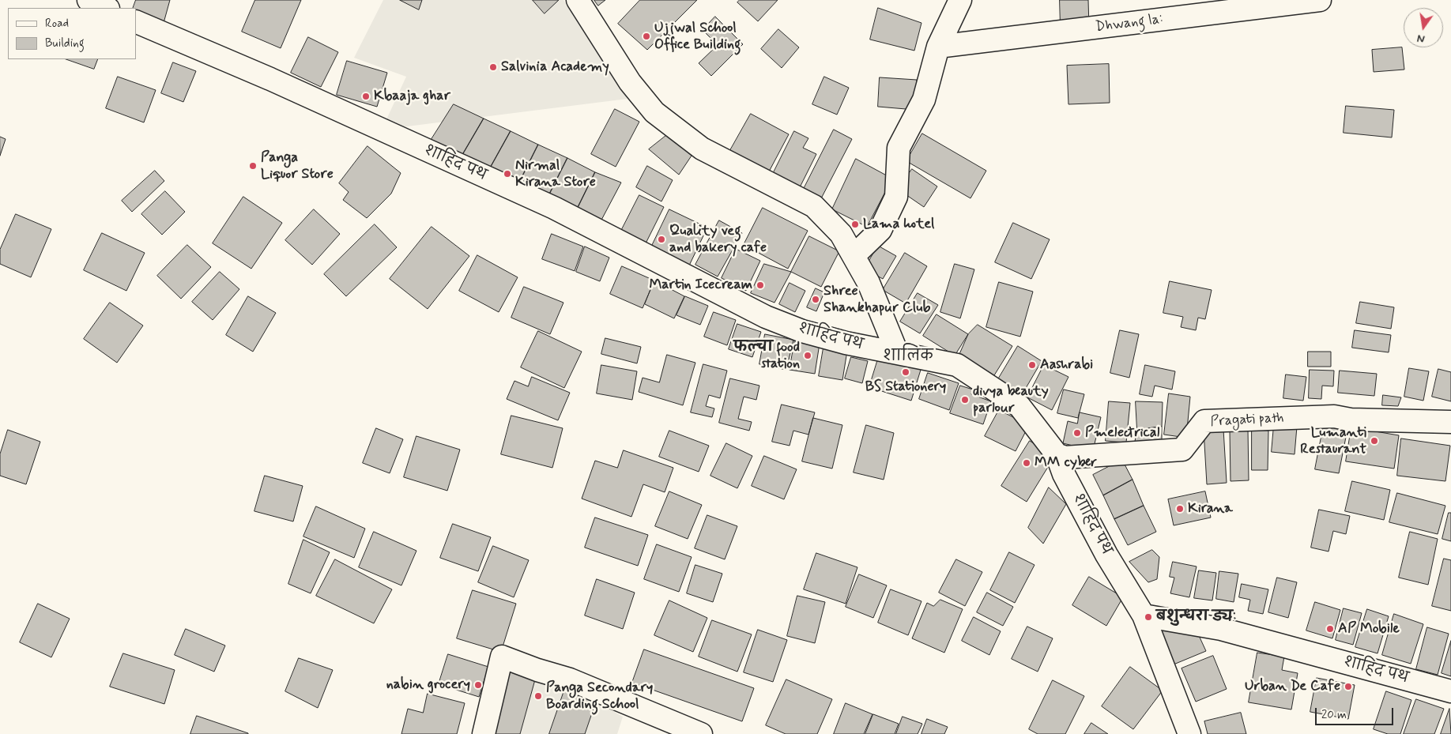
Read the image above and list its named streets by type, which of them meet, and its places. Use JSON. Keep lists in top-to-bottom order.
{
  "streets": {
    "street": ["Dhwang la:", "शाहिद पथ", "Pragati path"]
  },
  "crossings": [
    ["शाहिद पथ", "Pragati path"]
  ],
  "districts": ["शालिक"],
  "places": [
    "Ujjwal School Office Building",
    "Salvinia Academy",
    "Kbaaja ghar",
    "Panga Liquor Store",
    "Nirmal Kirana Store",
    "Lama hotel",
    "Quality veg and bakery cafe",
    "Martin Icecream",
    "Shree Shankhapur Club",
    "फल्चा food station",
    "Aashrabi",
    "BS Stationery",
    "divya beauty parlour",
    "Pmelectrical",
    "Lumanti Restaurant",
    "MM cyber",
    "Kirana",
    "बशुन्धरा ड्य:",
    "AP Mobile",
    "nabin grocery",
    "Urban De Cafe",
    "Panga Secondary Boarding School"
  ],
  "legend": ["Road", "Building"],
  "scale_bar": "20 m",
  "north": "bottom"
}
